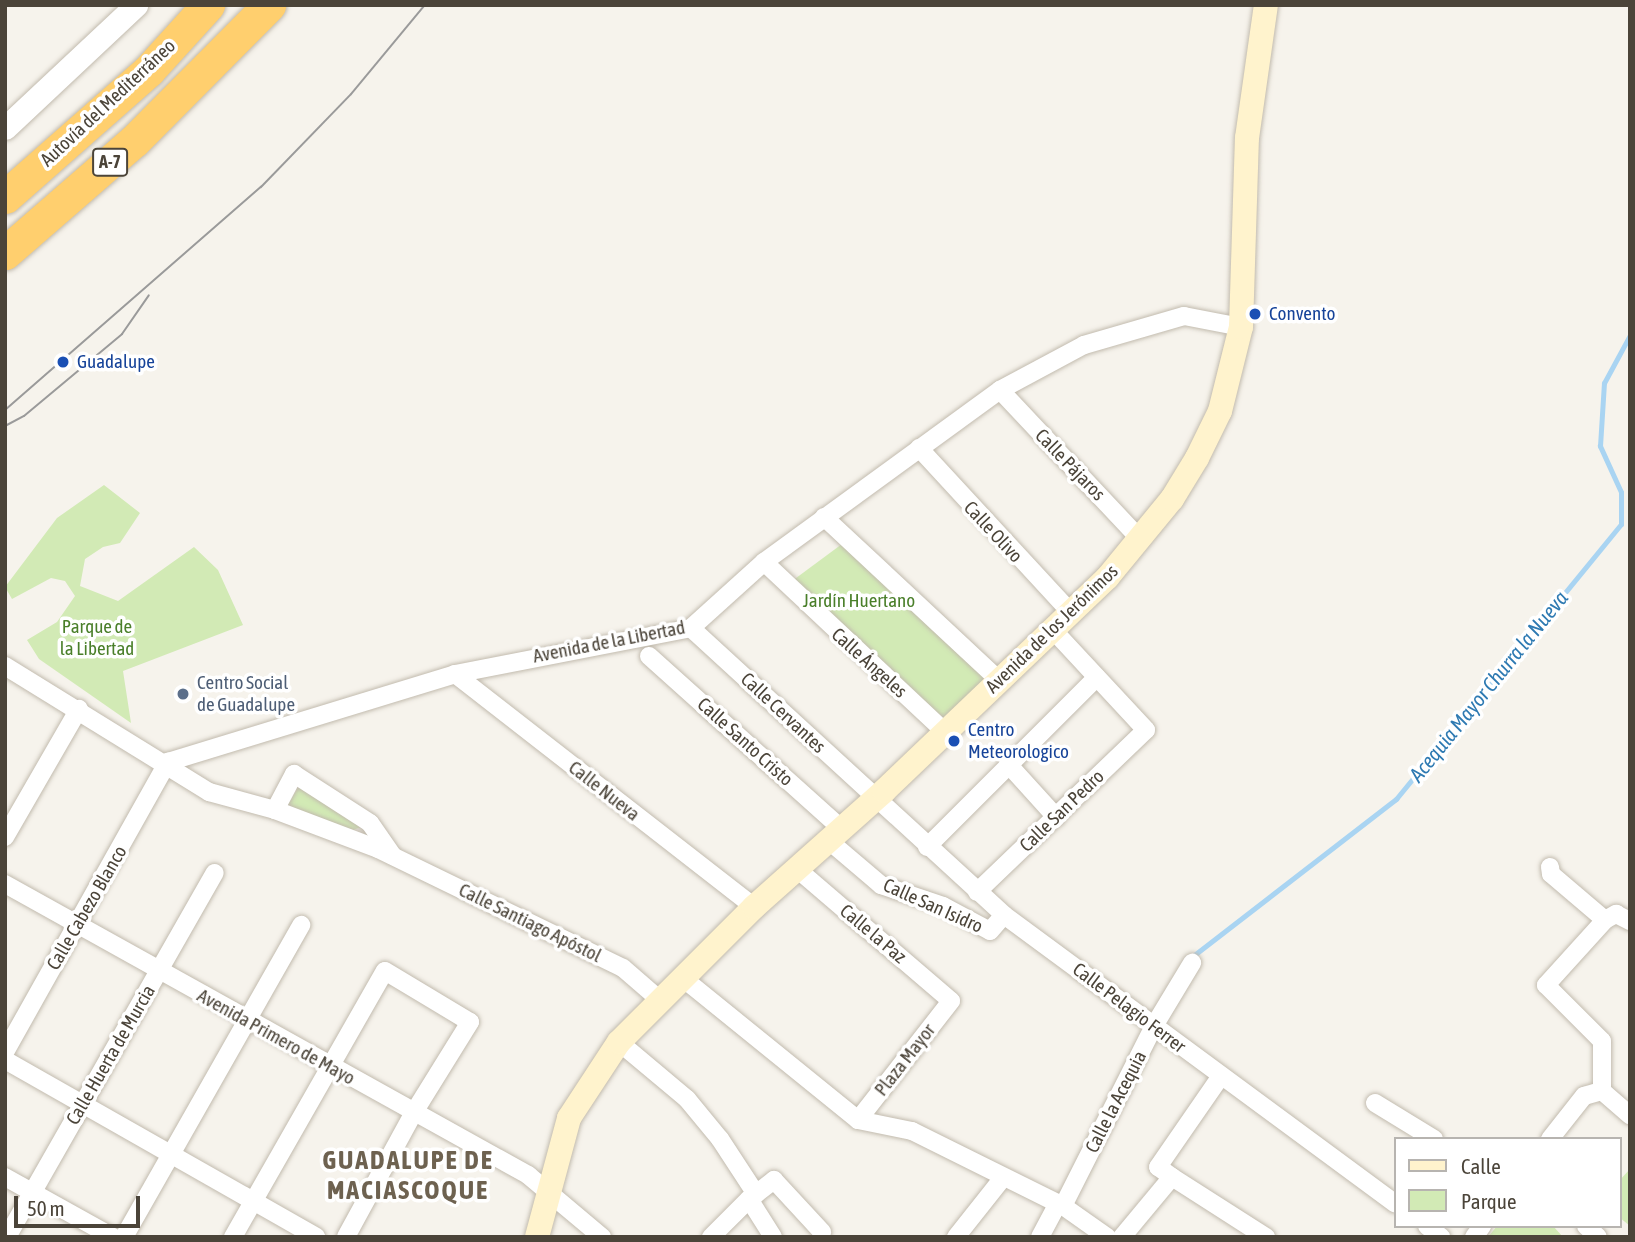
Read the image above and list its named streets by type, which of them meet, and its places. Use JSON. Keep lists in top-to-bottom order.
{
  "streets": {
    "highway": ["Autovía del Mediterráneo", "A-7"],
    "main road": ["Avenida de los Jerónimos"],
    "street": [
      "Calle Pájaros",
      "Calle Olivo",
      "Avenida de la Libertad",
      "Calle Ángeles",
      "Calle Cervantes",
      "Calle Santo Cristo",
      "Calle Nueva",
      "Calle San Pedro",
      "Calle San Isidro",
      "Calle Cabezo Blanco",
      "Calle Santiago Apóstol",
      "Calle la Paz",
      "Calle Pelagio Ferrer",
      "Avenida Primero de Mayo",
      "Calle Huerta de Murcia",
      "Plaza Mayor",
      "Calle la Acequia"
    ]
  },
  "crossings": [
    ["Calle Pájaros", "Avenida de los Jerónimos"],
    ["Calle Pájaros", "Avenida de la Libertad"],
    ["Calle Olivo", "Avenida de los Jerónimos"],
    ["Calle Olivo", "Avenida de la Libertad"],
    ["Calle Olivo", "Calle San Pedro"],
    ["Avenida de los Jerónimos", "Avenida de la Libertad"],
    ["Avenida de los Jerónimos", "Calle Ángeles"],
    ["Avenida de los Jerónimos", "Calle Cervantes"],
    ["Avenida de los Jerónimos", "Calle Santo Cristo"],
    ["Avenida de los Jerónimos", "Calle Nueva"],
    ["Avenida de los Jerónimos", "Calle San Isidro"],
    ["Avenida de los Jerónimos", "Calle Santiago Apóstol"],
    ["Avenida de los Jerónimos", "Calle la Paz"],
    ["Avenida de los Jerónimos", "Calle Pelagio Ferrer"],
    ["Avenida de los Jerónimos", "Avenida Primero de Mayo"],
    ["Avenida de la Libertad", "Calle Ángeles"],
    ["Avenida de la Libertad", "Calle Cervantes"],
    ["Avenida de la Libertad", "Calle Nueva"],
    ["Avenida de la Libertad", "Calle Cabezo Blanco"],
    ["Avenida de la Libertad", "Calle Santiago Apóstol"],
    ["Calle Cervantes", "Calle Pelagio Ferrer"],
    ["Calle Santo Cristo", "Calle San Isidro"],
    ["Calle San Pedro", "Calle Pelagio Ferrer"],
    ["Calle San Isidro", "Calle Pelagio Ferrer"],
    ["Calle Cabezo Blanco", "Calle Santiago Apóstol"],
    ["Calle Cabezo Blanco", "Avenida Primero de Mayo"],
    ["Calle la Paz", "Plaza Mayor"],
    ["Calle Pelagio Ferrer", "Calle la Acequia"],
    ["Avenida Primero de Mayo", "Calle Huerta de Murcia"]
  ],
  "districts": ["GUADALUPE DE MACIASCOQUE"],
  "water": ["Acequia Mayor Churra la Nueva"],
  "parks": ["Jardín Huertano", "Parque de la Libertad"],
  "places": [
    "Convento",
    "Guadalupe",
    "Centro Social de Guadalupe",
    "Centro Meteorologico"
  ],
  "legend": ["Calle", "Parque"],
  "scale_bar": "50 m"
}
